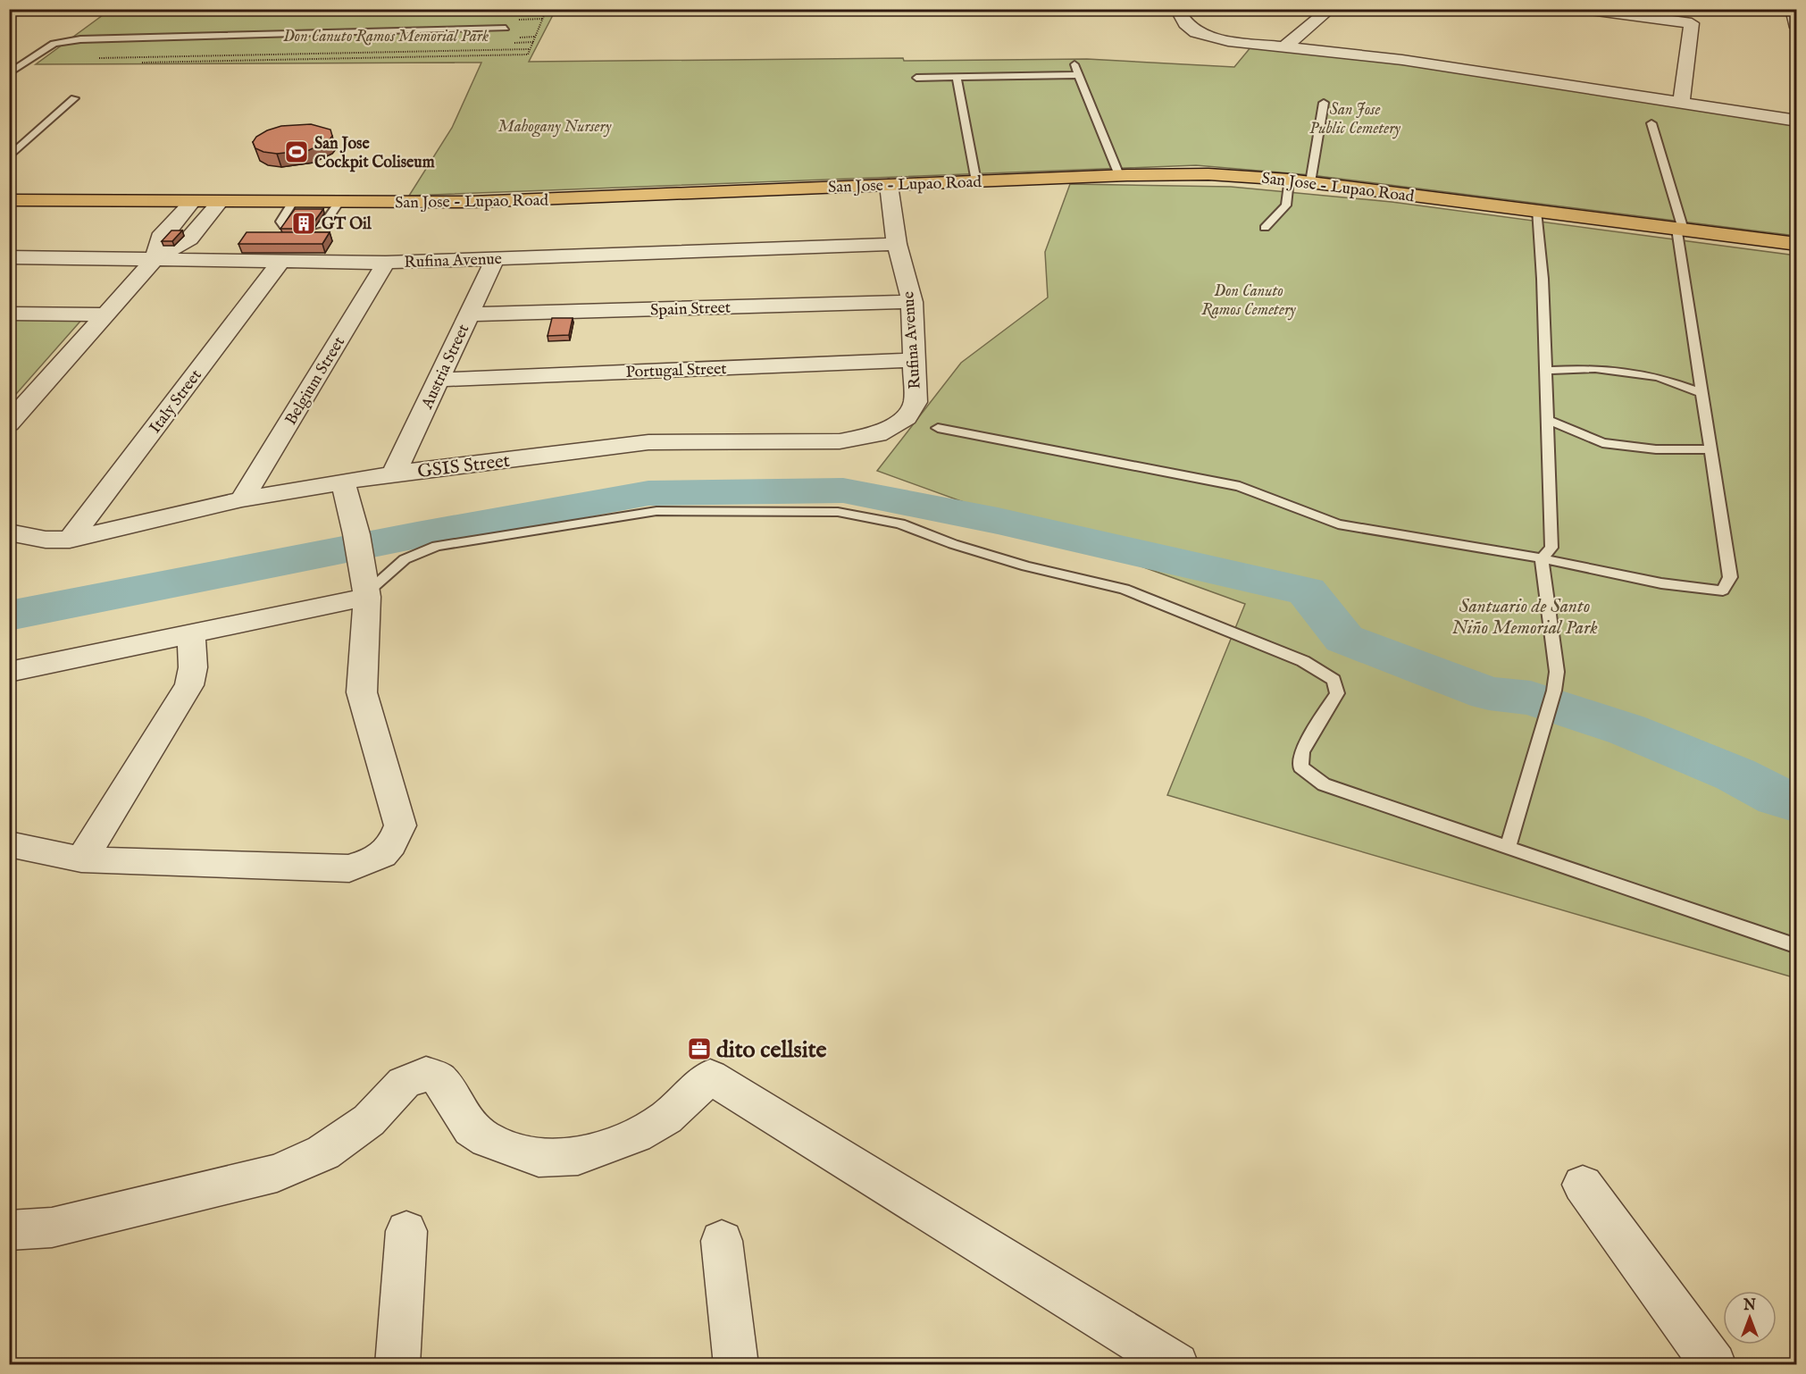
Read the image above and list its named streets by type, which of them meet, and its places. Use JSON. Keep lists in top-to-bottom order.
{
  "streets": {
    "highway": ["San Jose - Lupao Road"],
    "street": [
      "Rufina Avenue",
      "Spain Street",
      "Austria Street",
      "Portugal Street",
      "Belgium Street",
      "Italy Street",
      "GSIS Street"
    ]
  },
  "crossings": [
    ["San Jose - Lupao Road", "Rufina Avenue"],
    ["Rufina Avenue", "Spain Street"],
    ["Rufina Avenue", "Austria Street"],
    ["Rufina Avenue", "Portugal Street"],
    ["Rufina Avenue", "Belgium Street"],
    ["Rufina Avenue", "Italy Street"],
    ["Rufina Avenue", "GSIS Street"],
    ["Spain Street", "Austria Street"],
    ["Austria Street", "Portugal Street"],
    ["Austria Street", "GSIS Street"],
    ["Belgium Street", "GSIS Street"],
    ["Italy Street", "GSIS Street"]
  ],
  "parks": [
    "Don Canuto Ramos Memorial Park",
    "San Jose Public Cemetery",
    "Mahogany Nursery",
    "Don Canuto Ramos Cemetery",
    "Santuario de Santo Niño Memorial Park"
  ],
  "places": {
    "sports": ["San Jose Cockpit Coliseum"],
    "building": ["GT Oil"],
    "office": ["dito cellsite"]
  },
  "north": "top"
}
